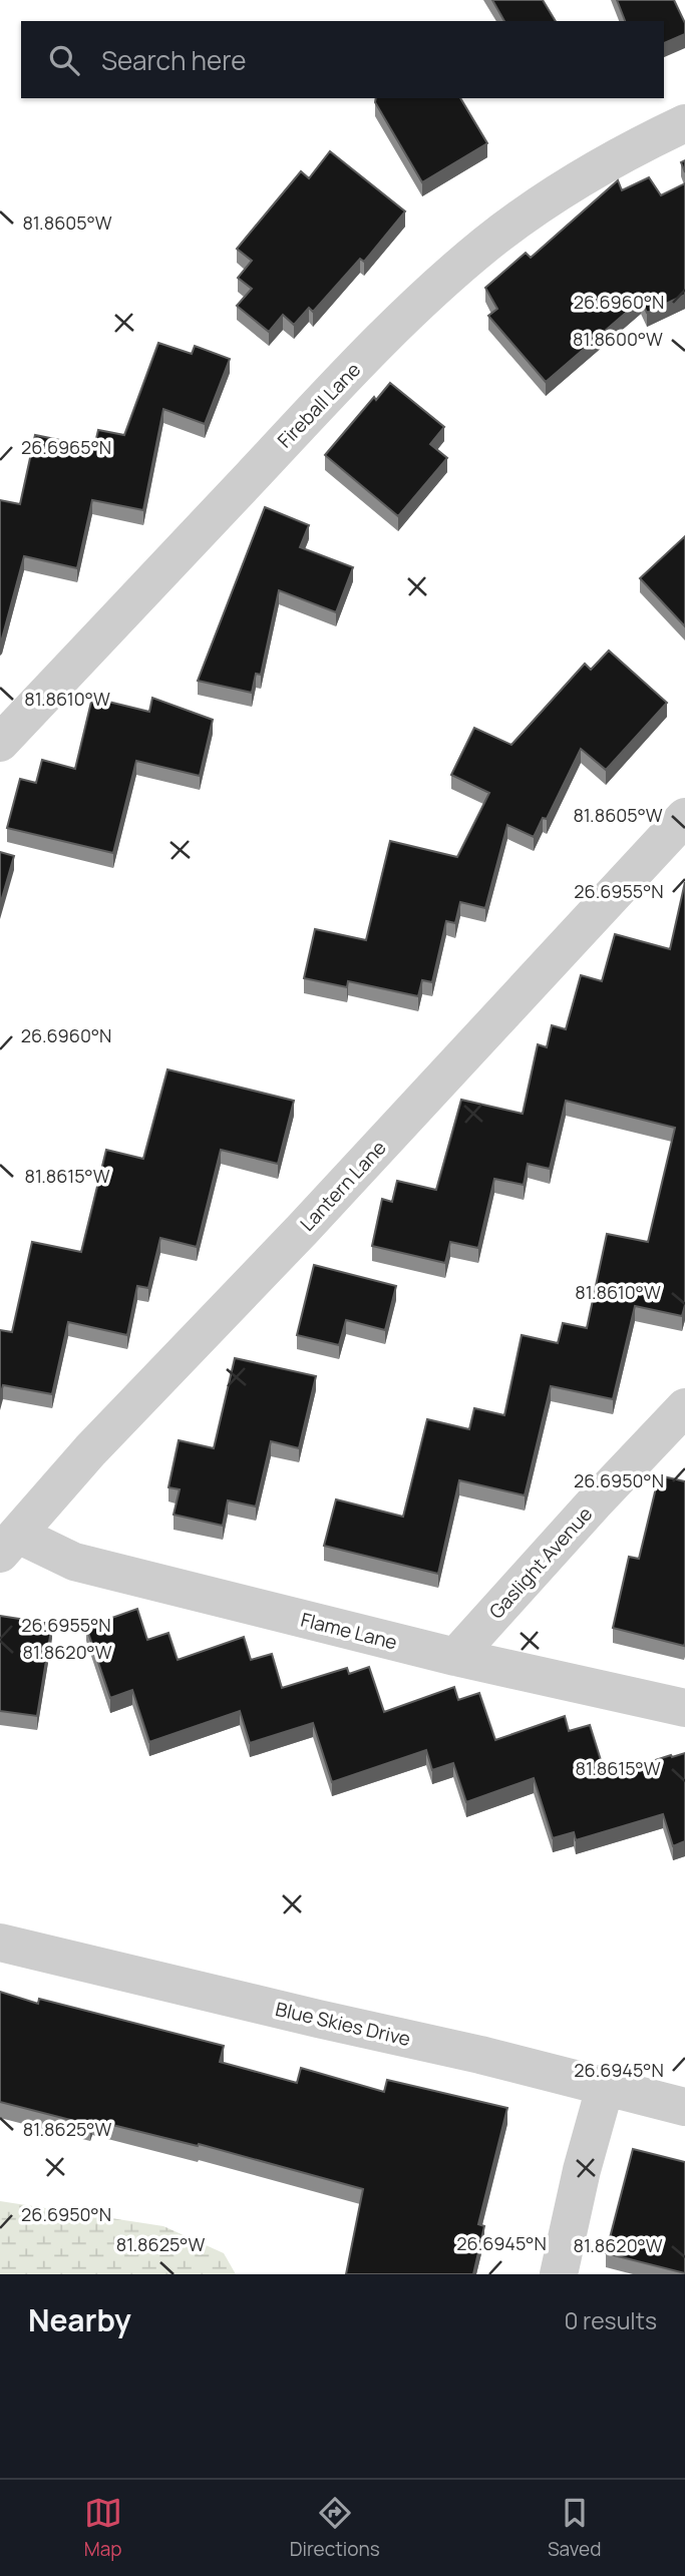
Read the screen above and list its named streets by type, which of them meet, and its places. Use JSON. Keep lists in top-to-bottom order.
{
  "streets": {
    "street": [
      "Fireball Lane",
      "Lantern Lane",
      "Gaslight Avenue",
      "Flame Lane",
      "Blue Skies Drive"
    ]
  },
  "crossings": [
    ["Lantern Lane", "Flame Lane"],
    ["Gaslight Avenue", "Flame Lane"]
  ],
  "page": {
    "search": "Search here",
    "heading": ["Nearby", "0 results"],
    "nav": ["Map", "Directions", "Saved"]
  },
  "coordinates": [
    "81.8605°W",
    "26.6960°N",
    "81.8600°W",
    "26.6965°N",
    "81.8610°W",
    "26.6955°N",
    "81.8615°W",
    "26.6950°N",
    "81.8620°W",
    "26.6945°N",
    "81.8625°W"
  ]
}
